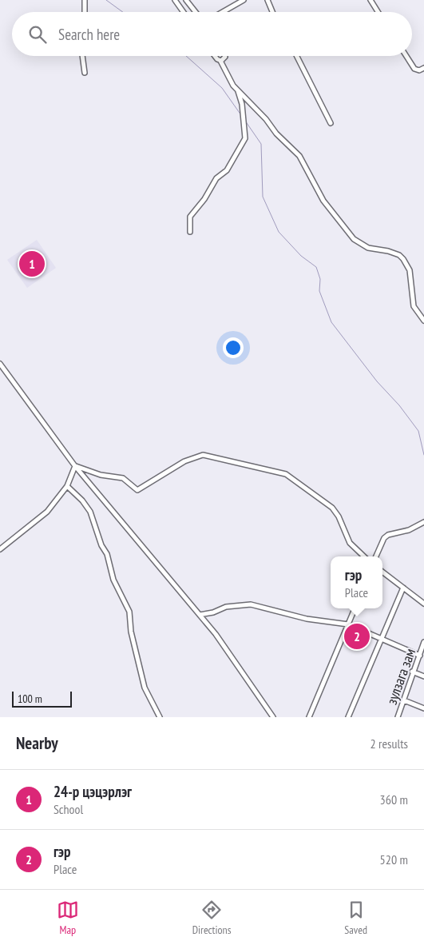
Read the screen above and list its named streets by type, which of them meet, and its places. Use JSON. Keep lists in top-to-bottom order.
{
  "streets": {
    "street": ["зулзага зам"]
  },
  "scale_bar": "100 m",
  "page": {
    "search": "Search here",
    "pins": ["1", "2"],
    "popup": ["гэр", "Place"],
    "scale": "100 m",
    "heading": ["Nearby", "2 results"],
    "list": [
      {
        "mark": "1",
        "name": "24-р цэцэрлэг",
        "note": "School",
        "value": "360 m"
      },
      {
        "mark": "2",
        "name": "гэр",
        "note": "Place",
        "value": "520 m"
      }
    ],
    "nav": ["Map", "Directions", "Saved"]
  }
}
